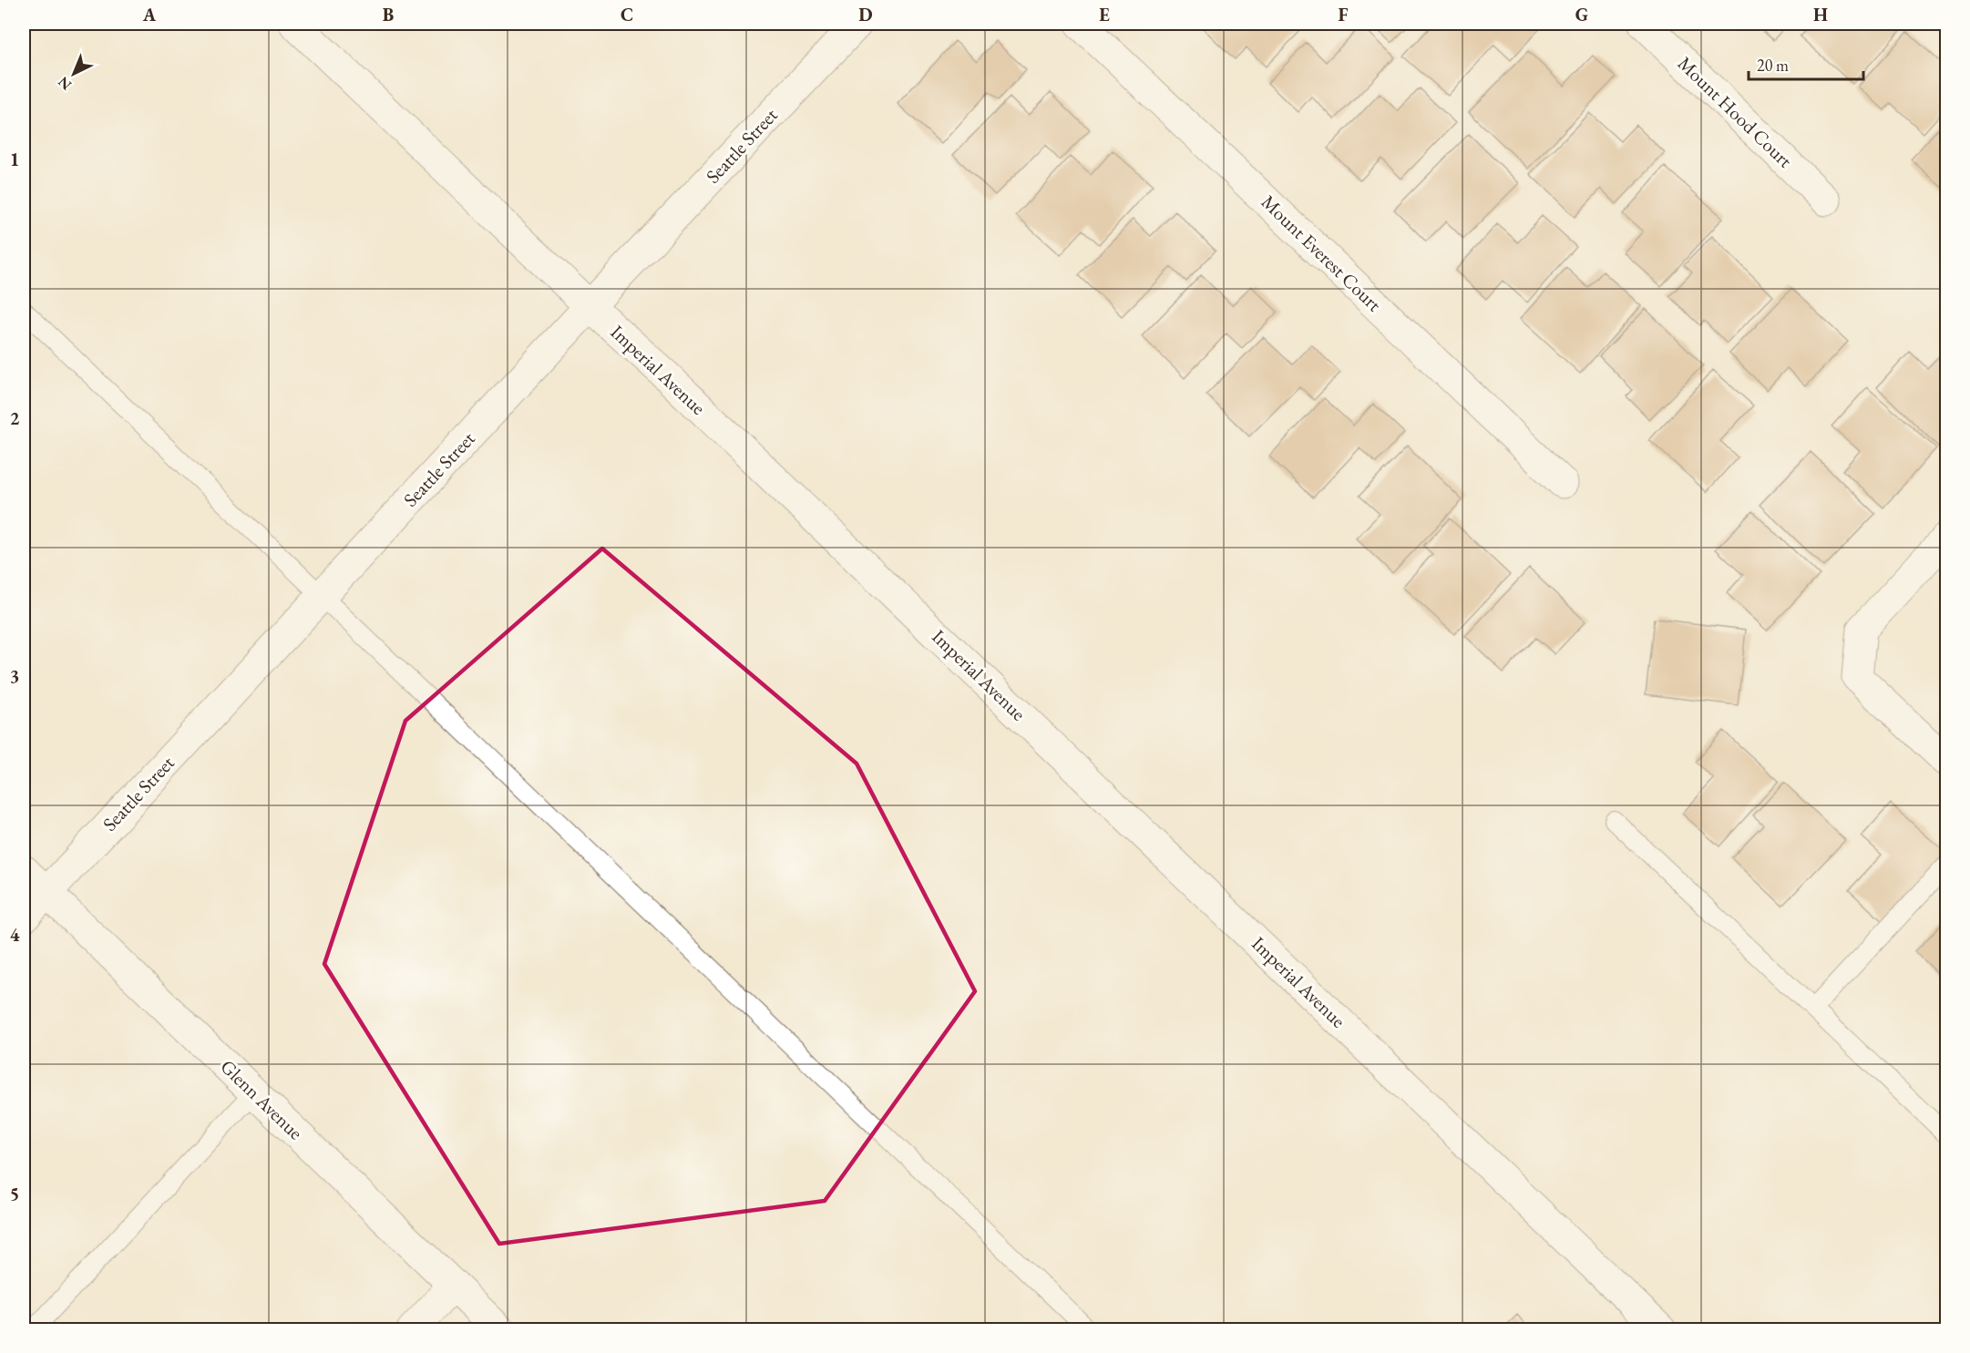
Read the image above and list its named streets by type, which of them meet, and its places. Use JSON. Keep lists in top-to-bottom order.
{
  "streets": {
    "street": [
      "Mount Hood Court",
      "Seattle Street",
      "Mount Everest Court",
      "Imperial Avenue",
      "Glenn Avenue"
    ]
  },
  "crossings": [
    ["Seattle Street", "Imperial Avenue"],
    ["Seattle Street", "Glenn Avenue"]
  ],
  "scale_bar": "20 m",
  "north": "bottom left",
  "grid": {
    "columns": [
      "A",
      "B",
      "C",
      "D",
      "E",
      "F",
      "G",
      "H"
    ],
    "rows": [
      "1",
      "2",
      "3",
      "4",
      "5"
    ]
  }
}
